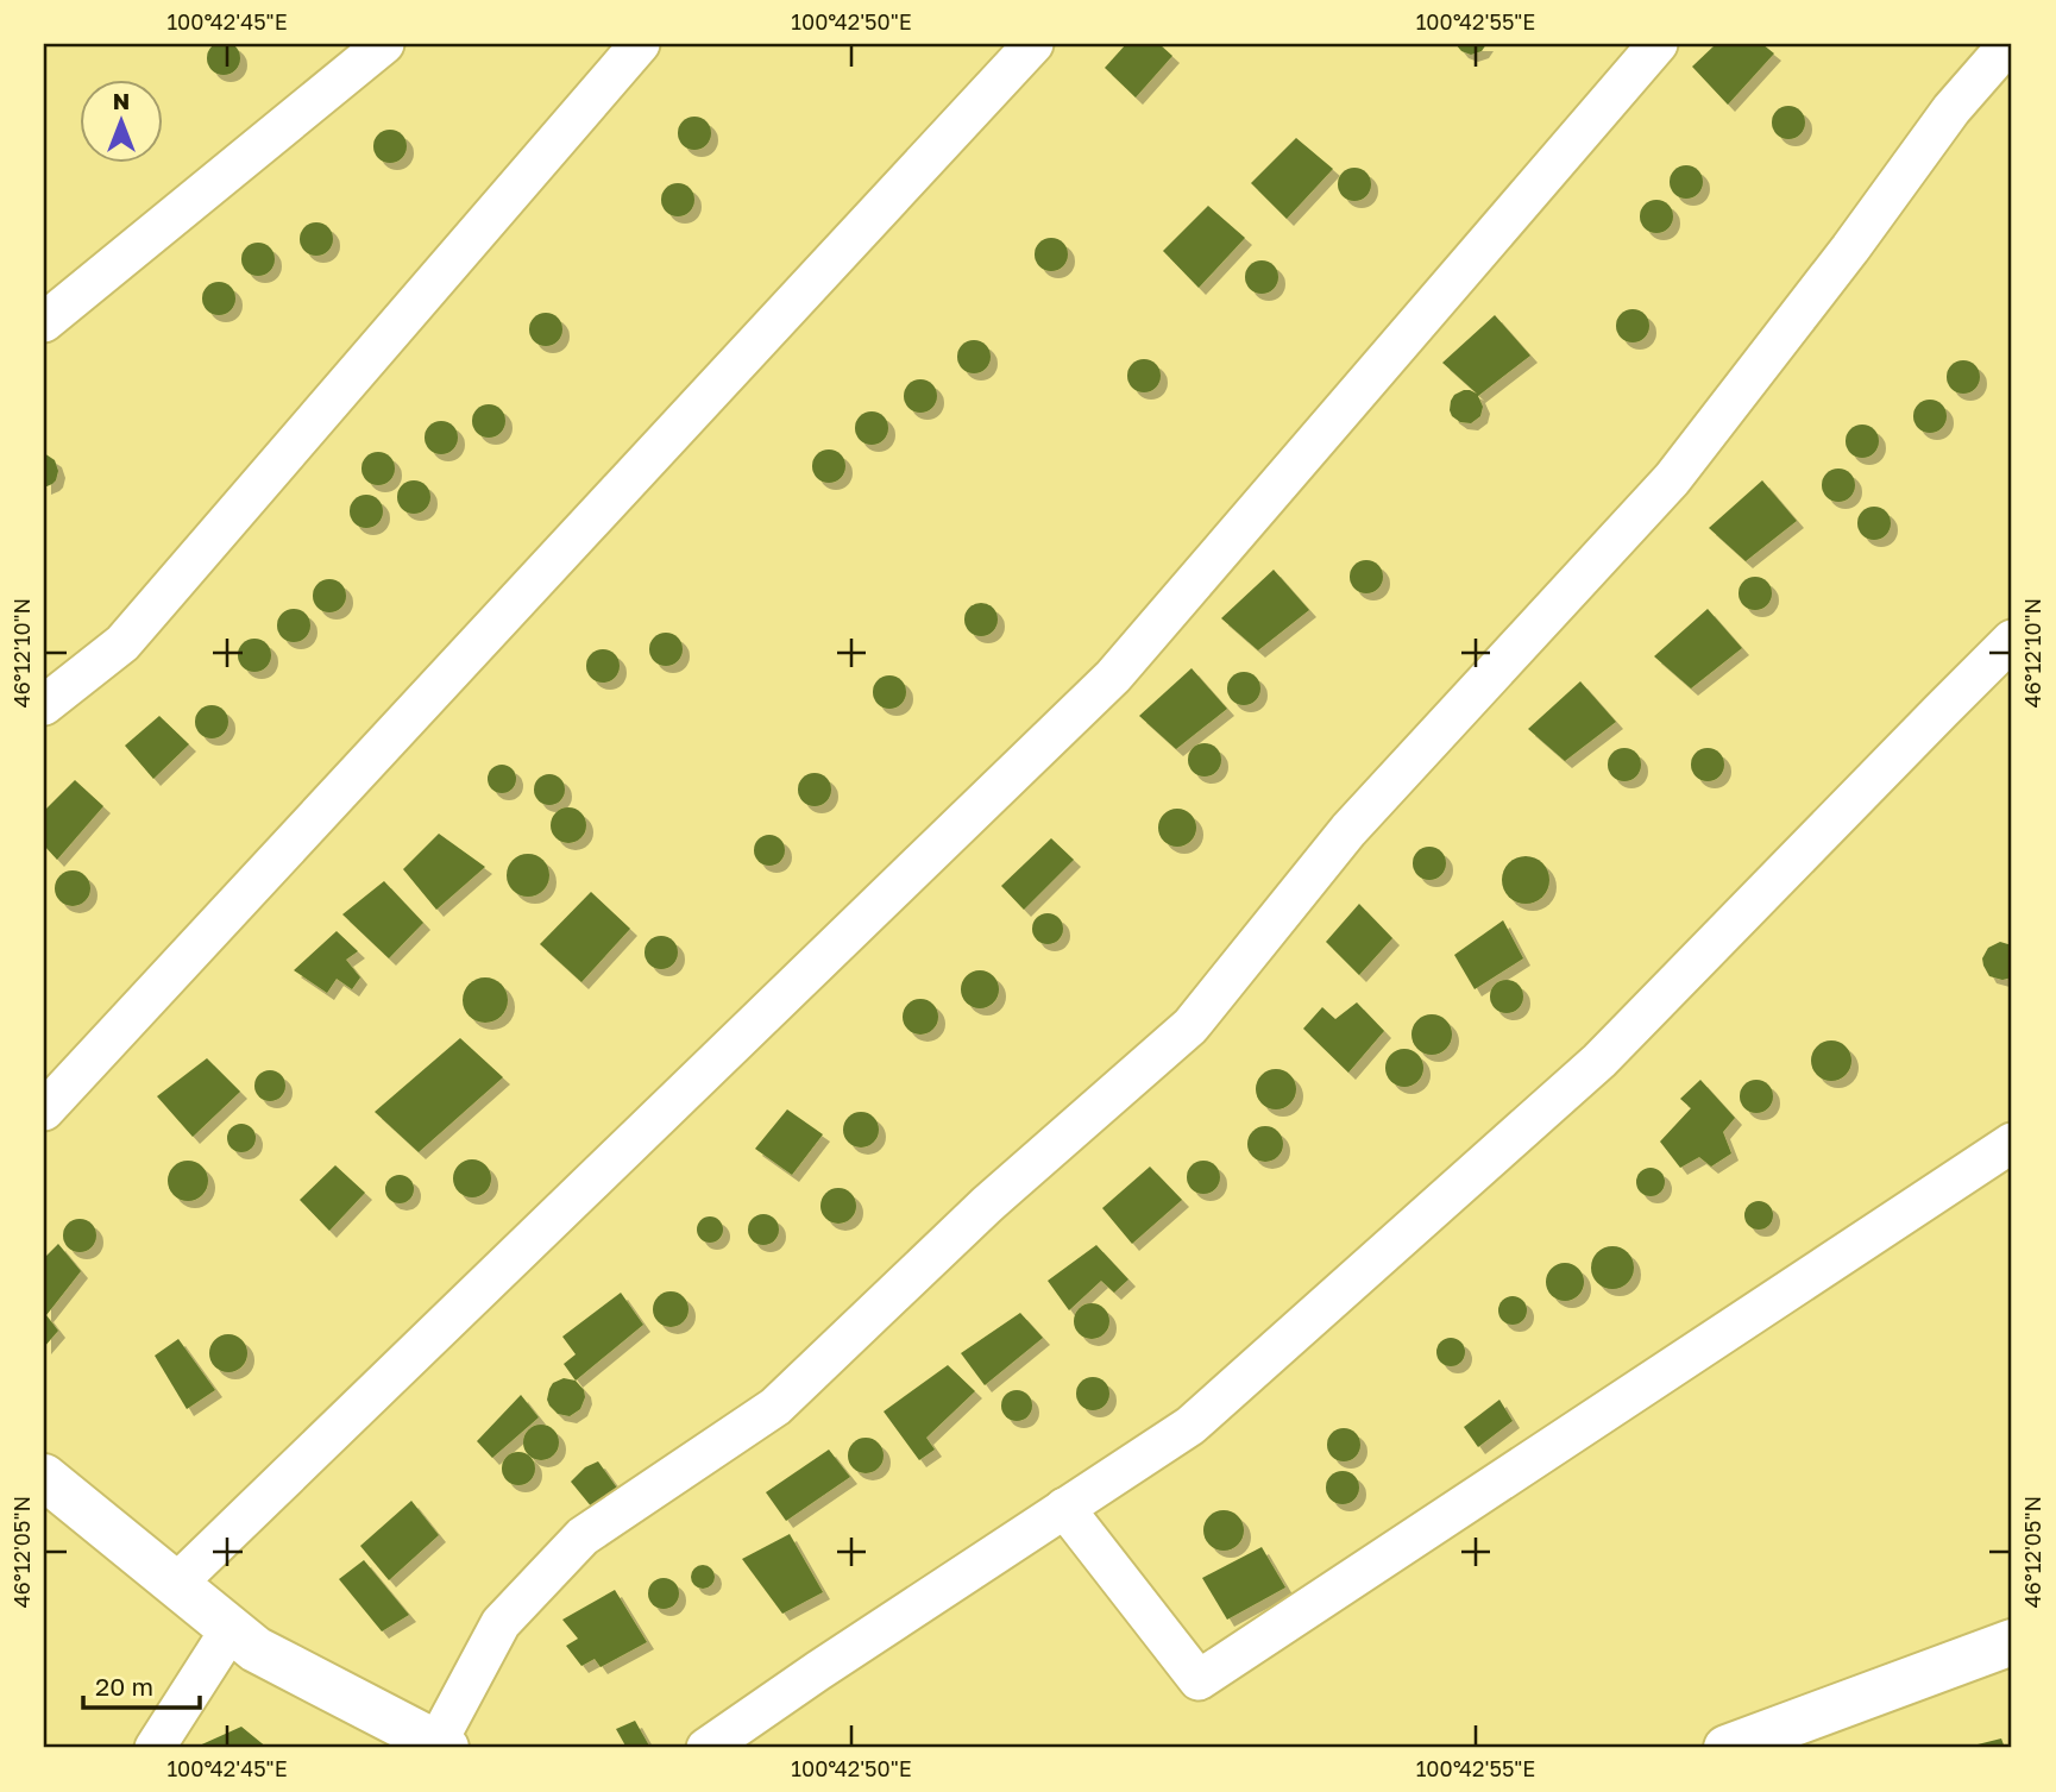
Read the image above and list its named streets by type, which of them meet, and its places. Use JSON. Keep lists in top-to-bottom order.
{
  "scale_bar": "20 m",
  "north": "top",
  "coordinates": [
    "100°42'45\"E",
    "100°42'50\"E",
    "100°42'55\"E",
    "46°12'10\"N",
    "46°12'05\"N"
  ]
}
